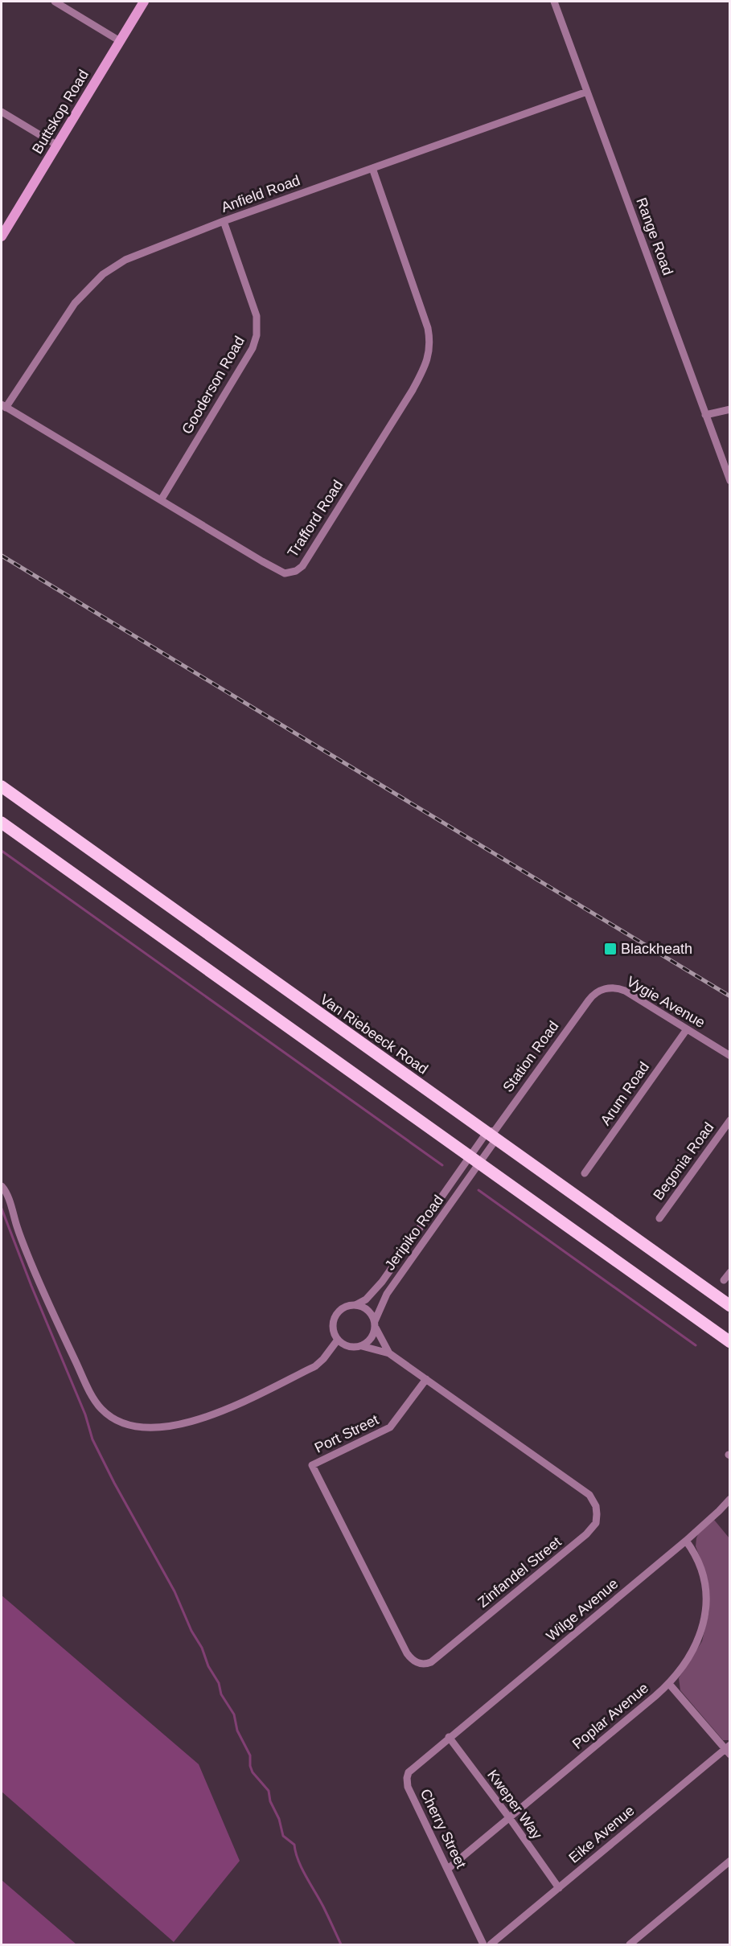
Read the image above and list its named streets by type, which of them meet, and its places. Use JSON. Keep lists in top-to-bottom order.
{
  "streets": {
    "main road": ["Van Riebeeck Road"],
    "street": [
      "Buttskop Road",
      "Anfield Road",
      "Range Road",
      "Gooderson Road",
      "Trafford Road",
      "Vygie Avenue",
      "Station Road",
      "Arum Road",
      "Begonia Road",
      "Jeripiko Road",
      "Port Street",
      "Zinfandel Street",
      "Wilge Avenue",
      "Poplar Avenue",
      "Kweper Way",
      "Cherry Street",
      "Eike Avenue"
    ]
  },
  "crossings": [
    ["Anfield Road", "Range Road"],
    ["Anfield Road", "Gooderson Road"],
    ["Anfield Road", "Trafford Road"],
    ["Gooderson Road", "Trafford Road"],
    ["Vygie Avenue", "Station Road"],
    ["Vygie Avenue", "Arum Road"],
    ["Van Riebeeck Road", "Station Road"],
    ["Jeripiko Road", "Zinfandel Street"],
    ["Port Street", "Zinfandel Street"],
    ["Wilge Avenue", "Poplar Avenue"],
    ["Wilge Avenue", "Kweper Way"],
    ["Wilge Avenue", "Cherry Street"],
    ["Poplar Avenue", "Kweper Way"],
    ["Poplar Avenue", "Cherry Street"],
    ["Kweper Way", "Cherry Street"],
    ["Kweper Way", "Eike Avenue"]
  ],
  "places": {
    "transit": ["Blackheath"]
  }
}
